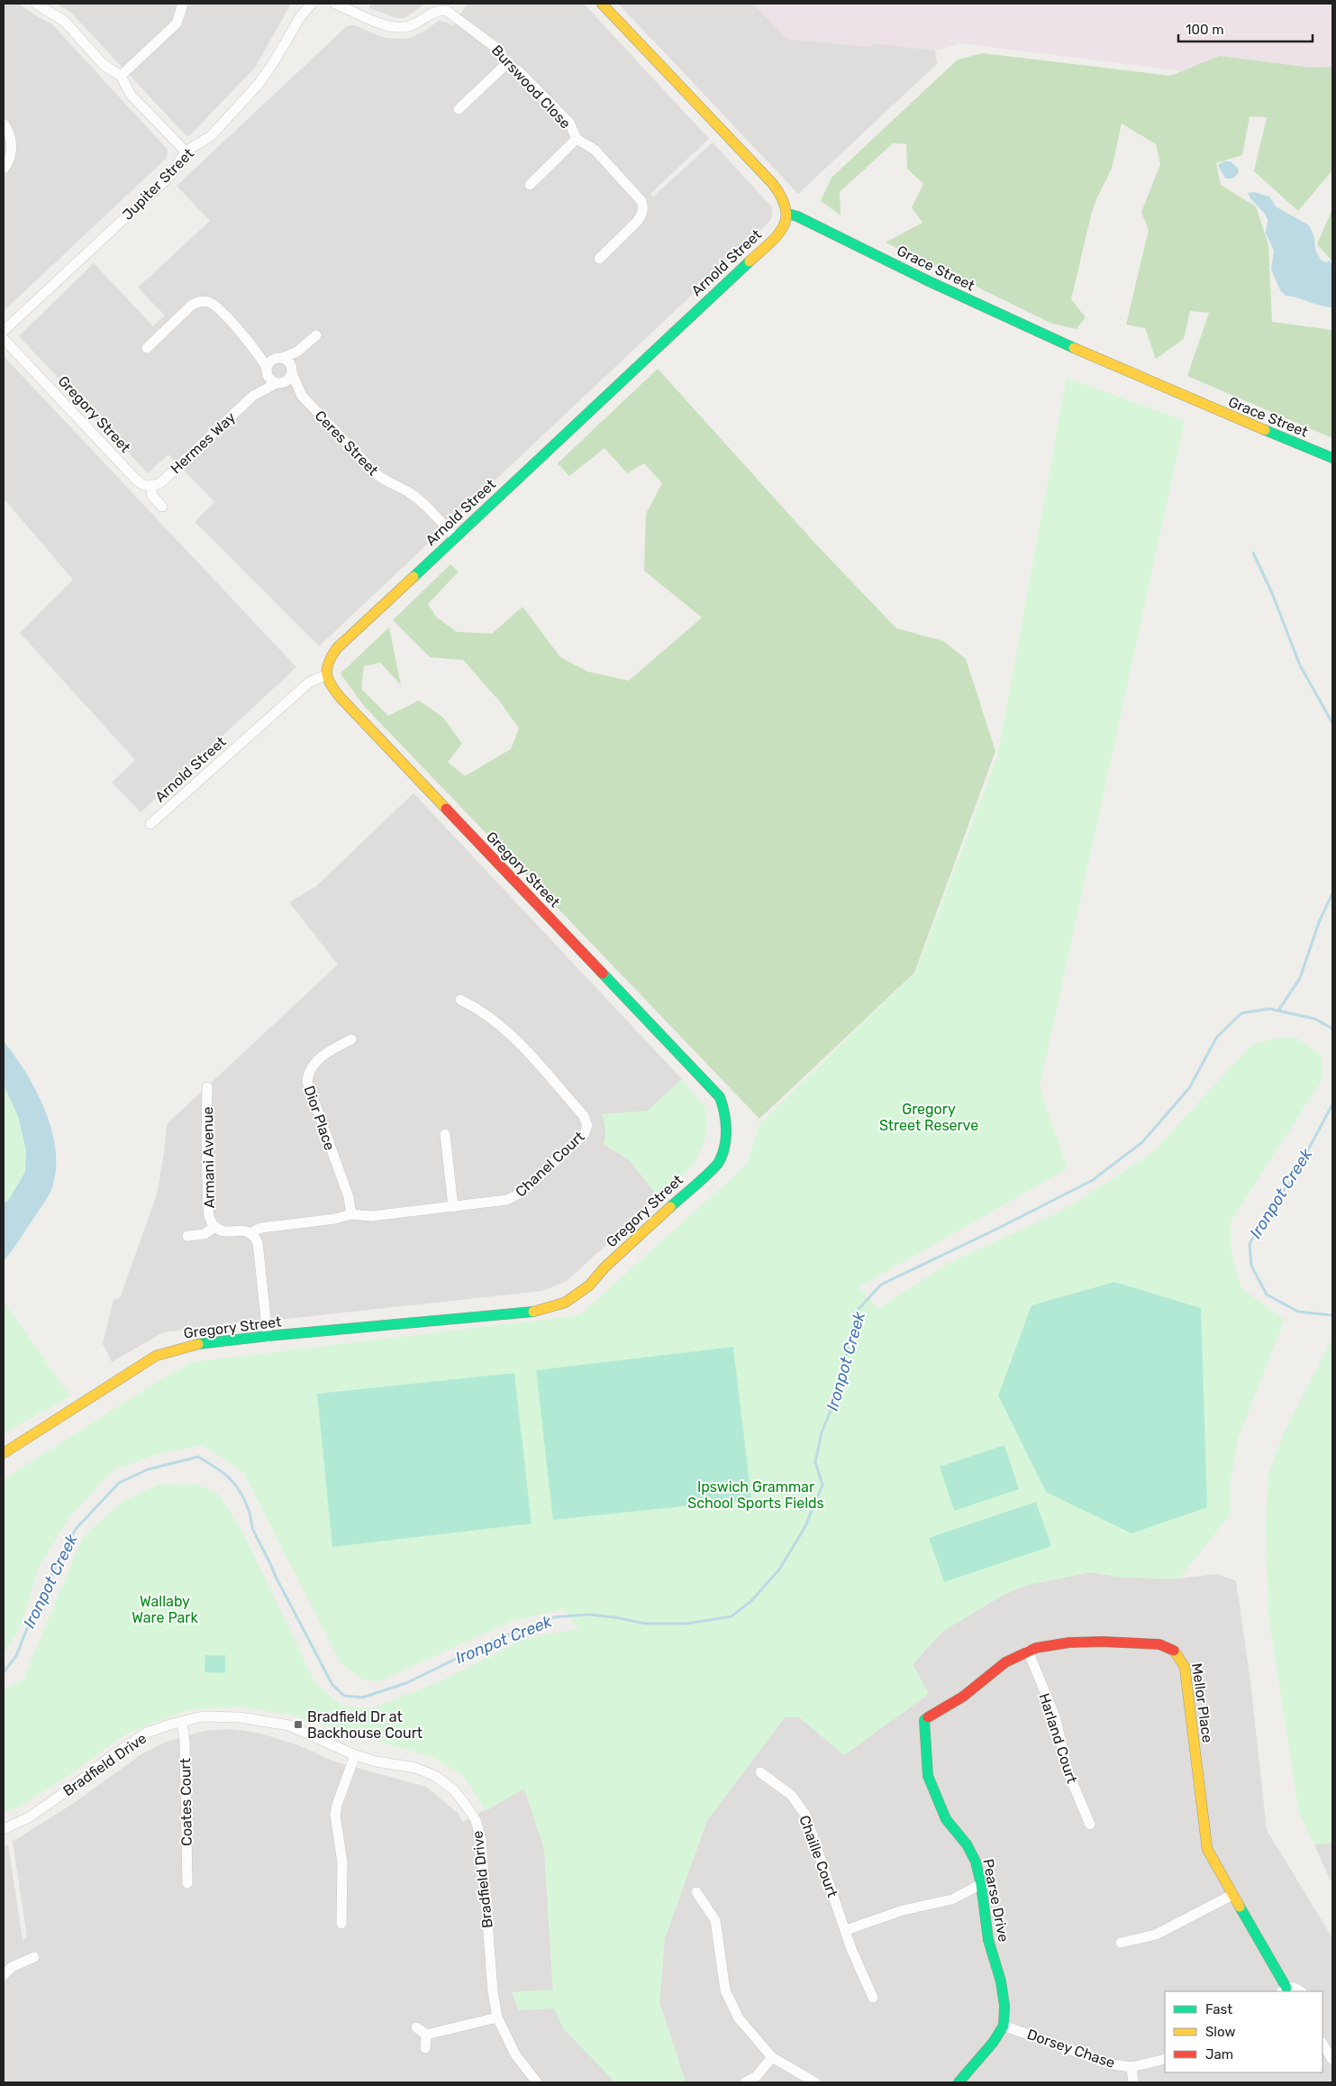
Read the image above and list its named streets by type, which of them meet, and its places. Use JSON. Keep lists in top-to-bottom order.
{
  "streets": {
    "main road": [
      "Arnold Street",
      "Grace Street",
      "Gregory Street",
      "Mellor Place",
      "Pearse Drive"
    ],
    "street": [
      "Burswood Close",
      "Jupiter Street",
      "Hermes Way",
      "Ceres Street",
      "Dior Place",
      "Armani Avenue",
      "Chanel Court",
      "Harland Court",
      "Bradfield Drive",
      "Coates Court",
      "Chaille Court",
      "Dorsey Chase"
    ]
  },
  "crossings": [
    ["Arnold Street", "Grace Street"],
    ["Arnold Street", "Gregory Street"],
    ["Arnold Street", "Ceres Street"],
    ["Gregory Street", "Hermes Way"],
    ["Hermes Way", "Ceres Street"],
    ["Dior Place", "Chanel Court"],
    ["Armani Avenue", "Chanel Court"],
    ["Mellor Place", "Harland Court"],
    ["Mellor Place", "Pearse Drive"],
    ["Bradfield Drive", "Coates Court"],
    ["Pearse Drive", "Dorsey Chase"]
  ],
  "water": ["Ironpot Creek"],
  "parks": ["Gregory Street Reserve", "Ipswich Grammar School Sports Fields", "Wallaby Ware Park"],
  "places": {
    "transit": ["Bradfield Dr at Backhouse Court"]
  },
  "legend": ["Fast", "Slow", "Jam"],
  "scale_bar": "100 m"
}
